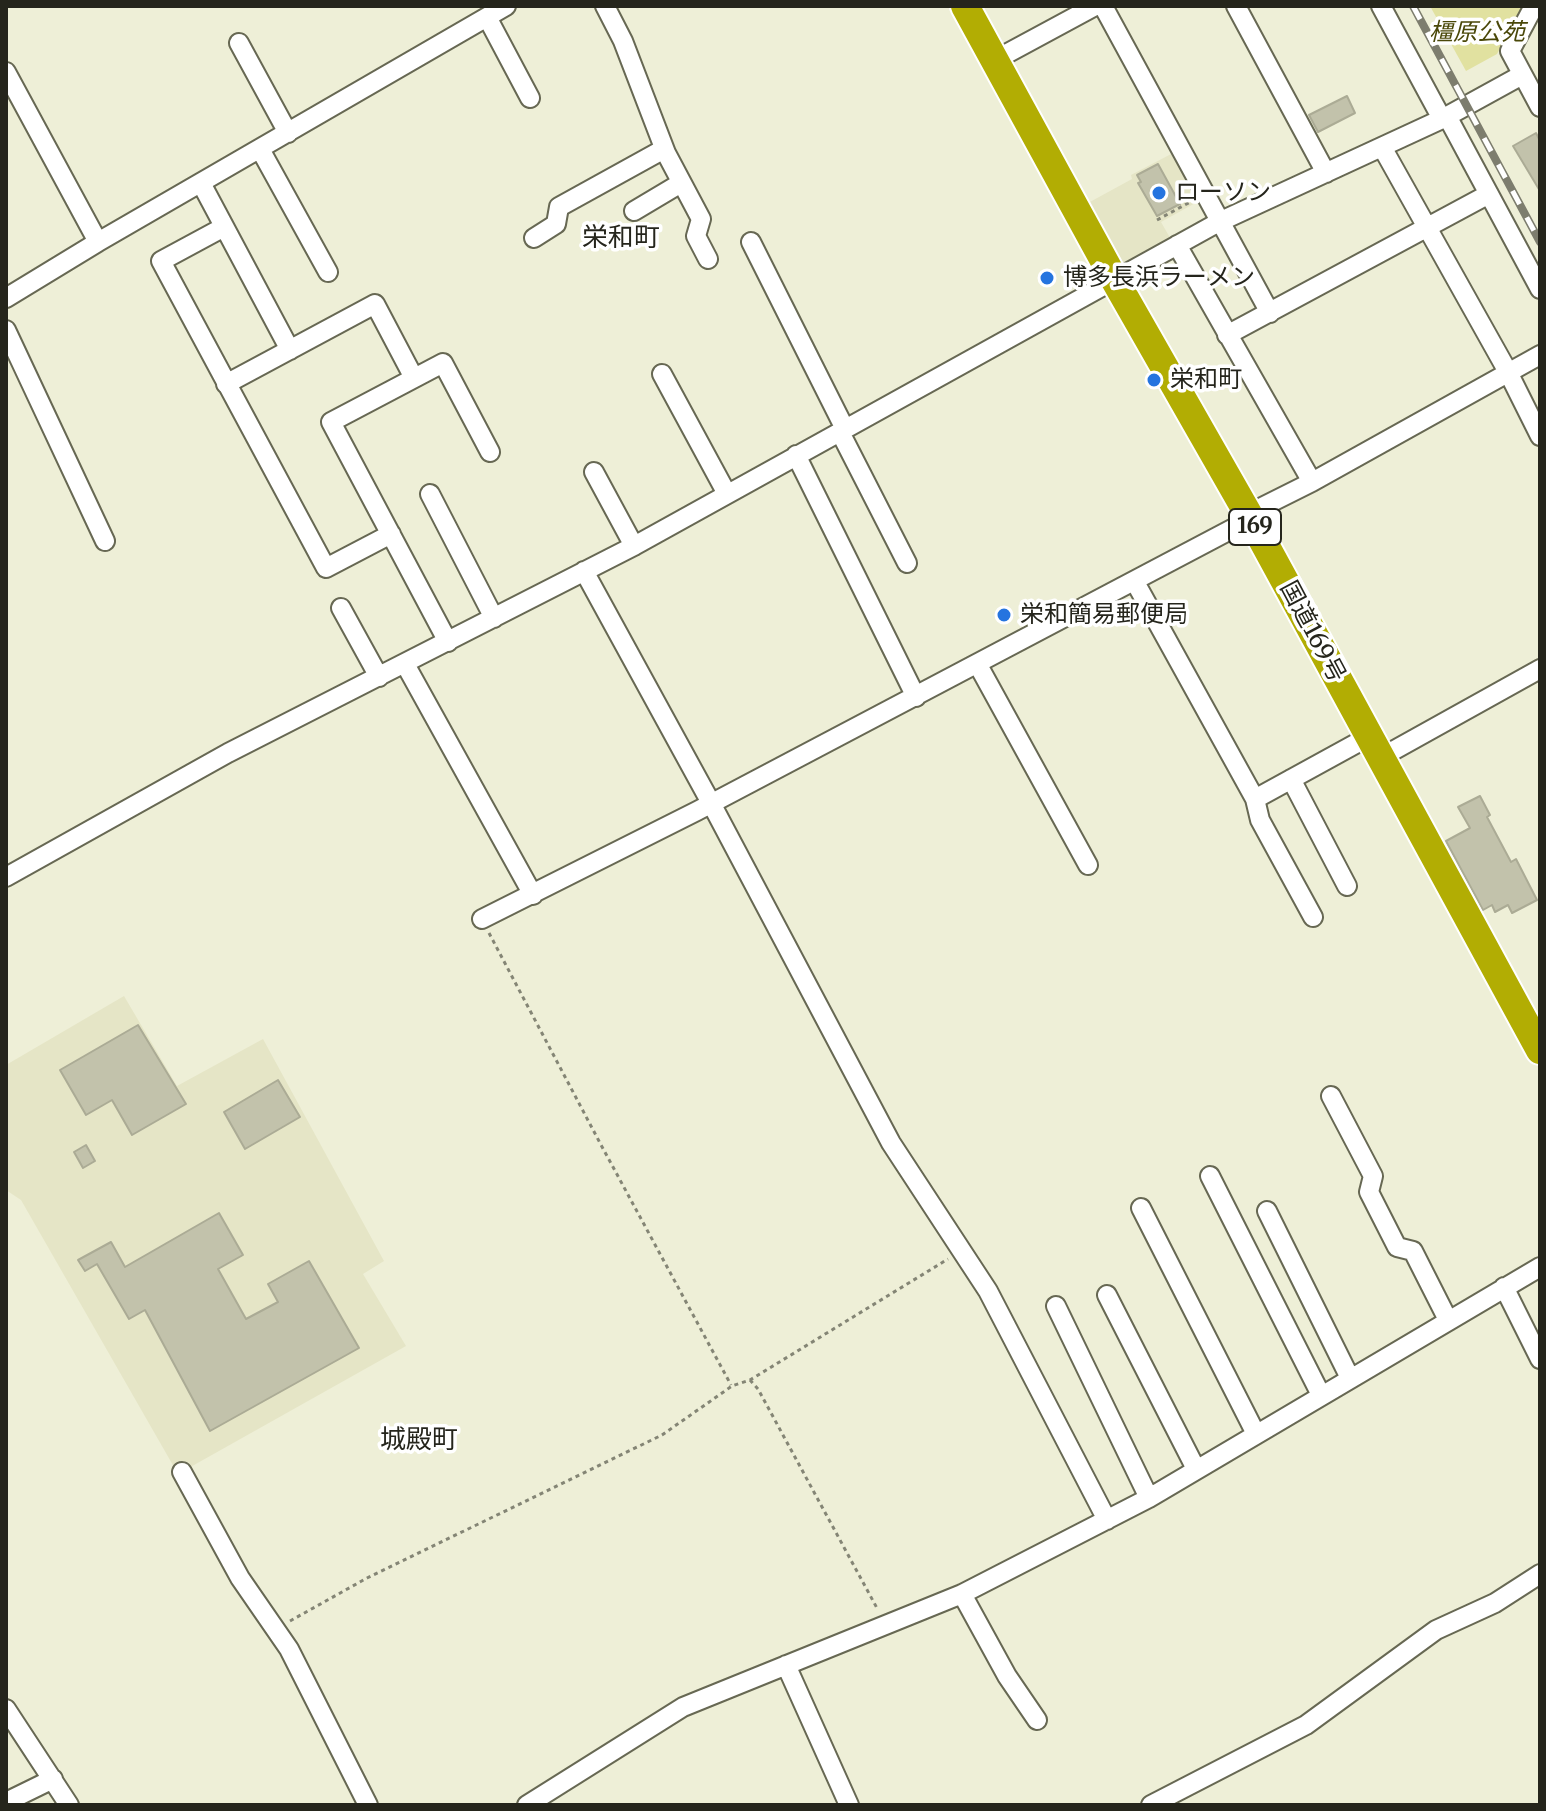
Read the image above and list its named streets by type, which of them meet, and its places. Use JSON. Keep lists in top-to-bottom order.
{
  "streets": {
    "highway": ["169", "国道169号"]
  },
  "districts": ["栄和町", "城殿町"],
  "parks": ["橿原公苑"],
  "places": [
    "ローソン",
    "博多長浜ラーメン",
    "栄和町",
    "栄和簡易郵便局"
  ]
}
